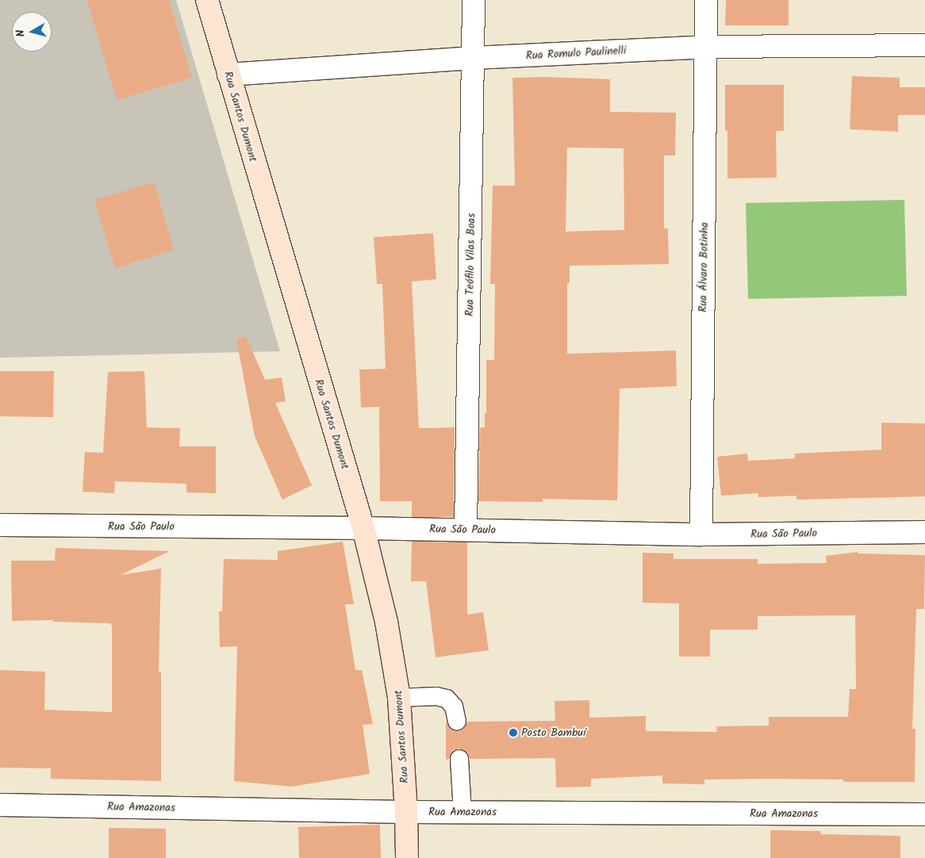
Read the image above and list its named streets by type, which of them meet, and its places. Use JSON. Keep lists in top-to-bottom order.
{
  "streets": {
    "main road": ["Rua Santos Dumont"],
    "street": [
      "Rua Romulo Paulinelli",
      "Rua Teófilo Vilas Boas",
      "Rua Álvaro Botinha",
      "Rua São Paulo",
      "Rua Amazonas"
    ]
  },
  "crossings": [
    ["Rua Romulo Paulinelli", "Rua Santos Dumont"],
    ["Rua Romulo Paulinelli", "Rua Teófilo Vilas Boas"],
    ["Rua Romulo Paulinelli", "Rua Álvaro Botinha"],
    ["Rua Santos Dumont", "Rua São Paulo"],
    ["Rua Santos Dumont", "Rua Amazonas"],
    ["Rua Teófilo Vilas Boas", "Rua São Paulo"],
    ["Rua Álvaro Botinha", "Rua São Paulo"]
  ],
  "places": ["Posto Bambuí"],
  "north": "left"
}
